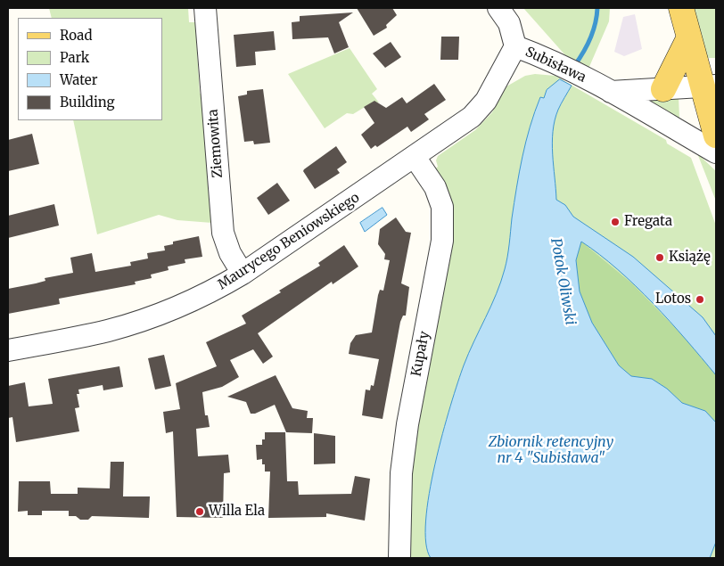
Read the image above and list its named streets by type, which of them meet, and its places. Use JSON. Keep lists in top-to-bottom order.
{
  "streets": {
    "street": [
      "Subisława",
      "Ziemowita",
      "Maurycego Beniowskiego",
      "Kupały"
    ]
  },
  "crossings": [
    ["Subisława", "Maurycego Beniowskiego"],
    ["Ziemowita", "Maurycego Beniowskiego"],
    ["Maurycego Beniowskiego", "Kupały"]
  ],
  "water": ["Potok Oliwski", "Zbiornik retencyjny nr 4 \"Subisława\""],
  "places": [
    "Fregata",
    "Książę",
    "Lotos",
    "Willa Ela"
  ],
  "legend": [
    "Road",
    "Park",
    "Water",
    "Building"
  ]
}
